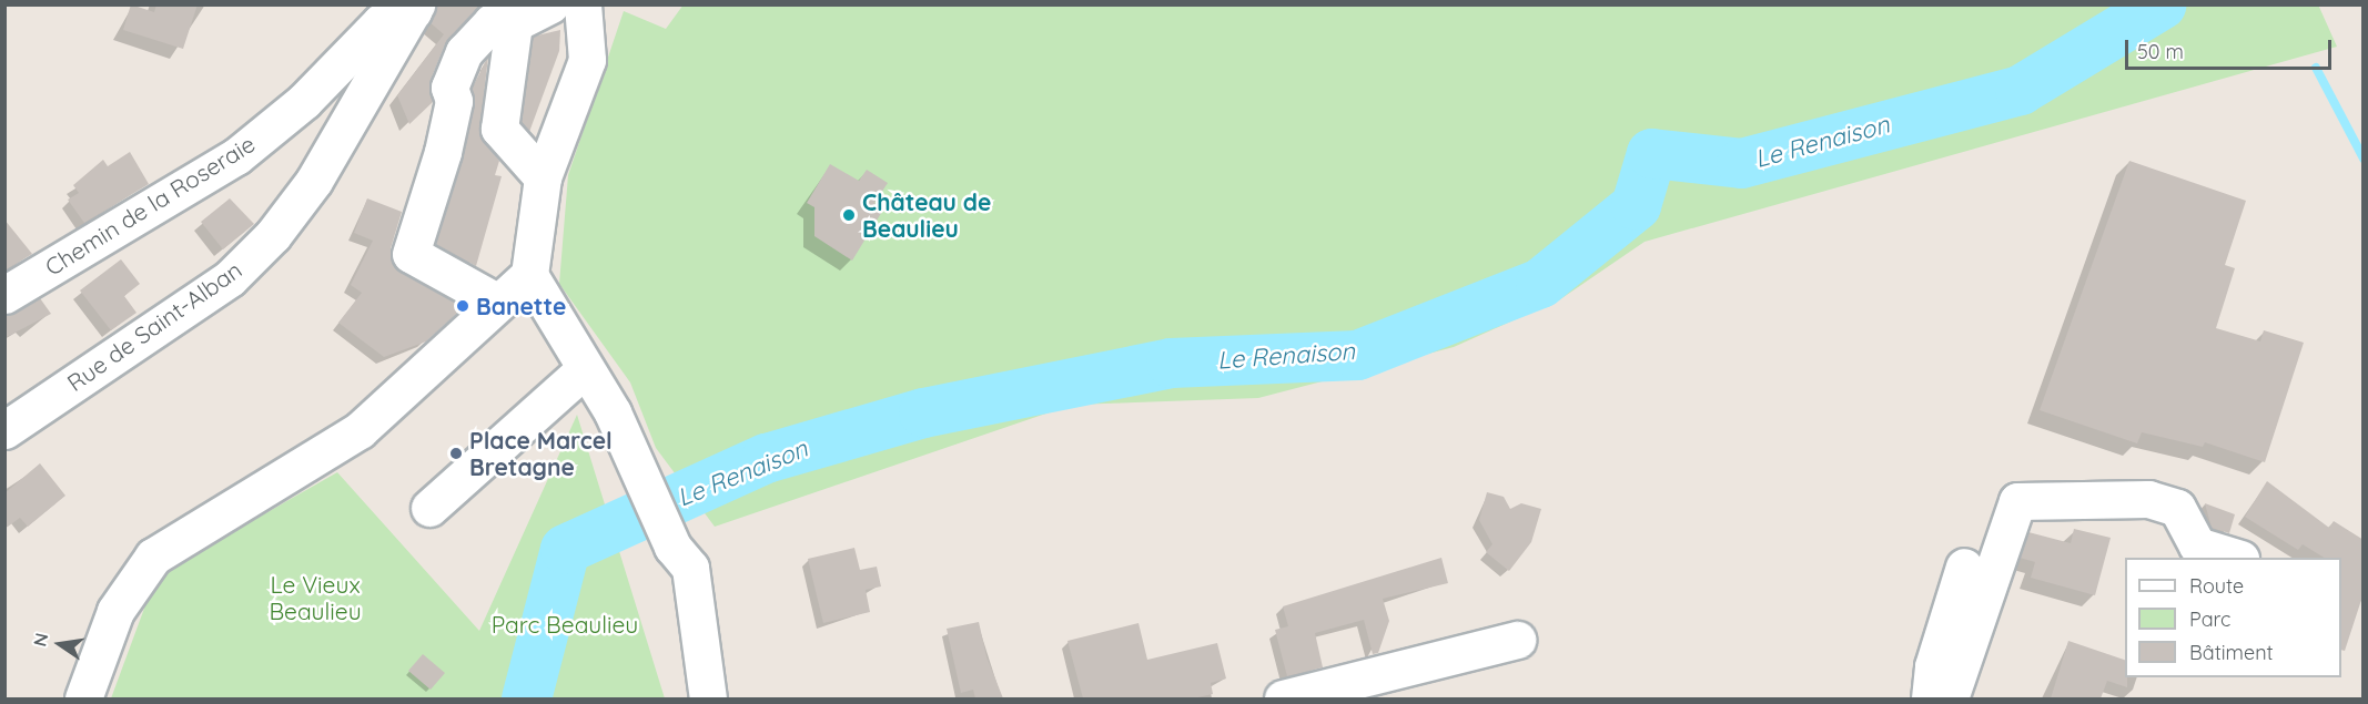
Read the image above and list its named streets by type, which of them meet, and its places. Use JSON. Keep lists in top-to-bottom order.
{
  "streets": {
    "street": ["Chemin de la Roseraie", "Rue de Saint-Alban"]
  },
  "crossings": [
    ["Chemin de la Roseraie", "Rue de Saint-Alban"]
  ],
  "water": ["Le Renaison"],
  "parks": ["Le Vieux Beaulieu", "Parc Beaulieu"],
  "places": ["Château de Beaulieu", "Banette", "Place Marcel Bretagne"],
  "legend": ["Route", "Parc", "Bâtiment"],
  "scale_bar": "50 m",
  "north": "left"
}
